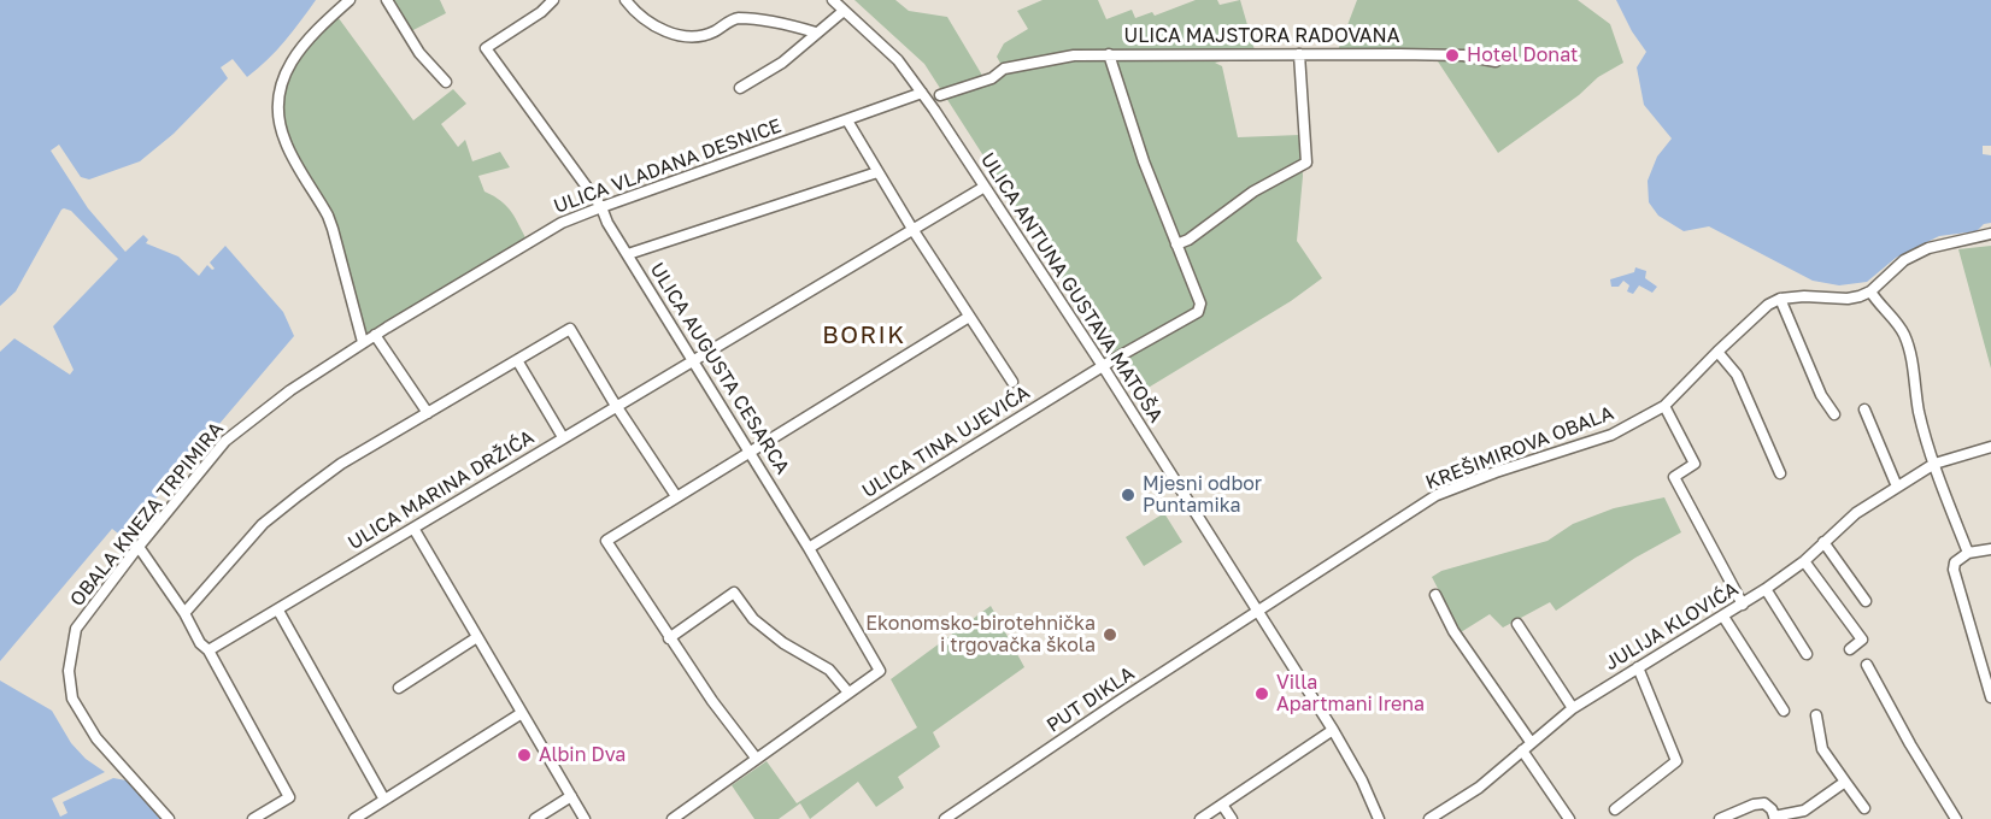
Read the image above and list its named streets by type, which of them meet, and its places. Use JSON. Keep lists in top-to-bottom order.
{
  "streets": {
    "street": [
      "ULICA MAJSTORA RADOVANA",
      "ULICA VLADANA DESNICE",
      "ULICA ANTUNA GUSTAVA MATOŠA",
      "ULICA AUGUSTA CESARCA",
      "ULICA TINA UJEVIĆA",
      "KREŠIMIROVA OBALA",
      "ULICA MARINA DRŽIĆA",
      "OBALA KNEZA TRPIMIRA",
      "JULIJA KLOVIĆA",
      "PUT DIKLA"
    ]
  },
  "crossings": [
    ["ULICA MAJSTORA RADOVANA", "ULICA ANTUNA GUSTAVA MATOŠA"],
    ["ULICA MAJSTORA RADOVANA", "ULICA TINA UJEVIĆA"],
    ["ULICA VLADANA DESNICE", "ULICA ANTUNA GUSTAVA MATOŠA"],
    ["ULICA VLADANA DESNICE", "ULICA AUGUSTA CESARCA"],
    ["ULICA VLADANA DESNICE", "OBALA KNEZA TRPIMIRA"],
    ["ULICA ANTUNA GUSTAVA MATOŠA", "ULICA TINA UJEVIĆA"],
    ["ULICA ANTUNA GUSTAVA MATOŠA", "KREŠIMIROVA OBALA"],
    ["ULICA ANTUNA GUSTAVA MATOŠA", "ULICA MARINA DRŽIĆA"],
    ["ULICA ANTUNA GUSTAVA MATOŠA", "PUT DIKLA"],
    ["ULICA AUGUSTA CESARCA", "ULICA TINA UJEVIĆA"],
    ["ULICA AUGUSTA CESARCA", "ULICA MARINA DRŽIĆA"],
    ["KREŠIMIROVA OBALA", "PUT DIKLA"]
  ],
  "districts": ["BORIK"],
  "places": [
    "Hotel Donat",
    "Mjesni odbor Puntamika",
    "Ekonomsko-birotehnička i trgovačka škola",
    "Villa Apartmani Irena",
    "Albin Dva"
  ]
}
